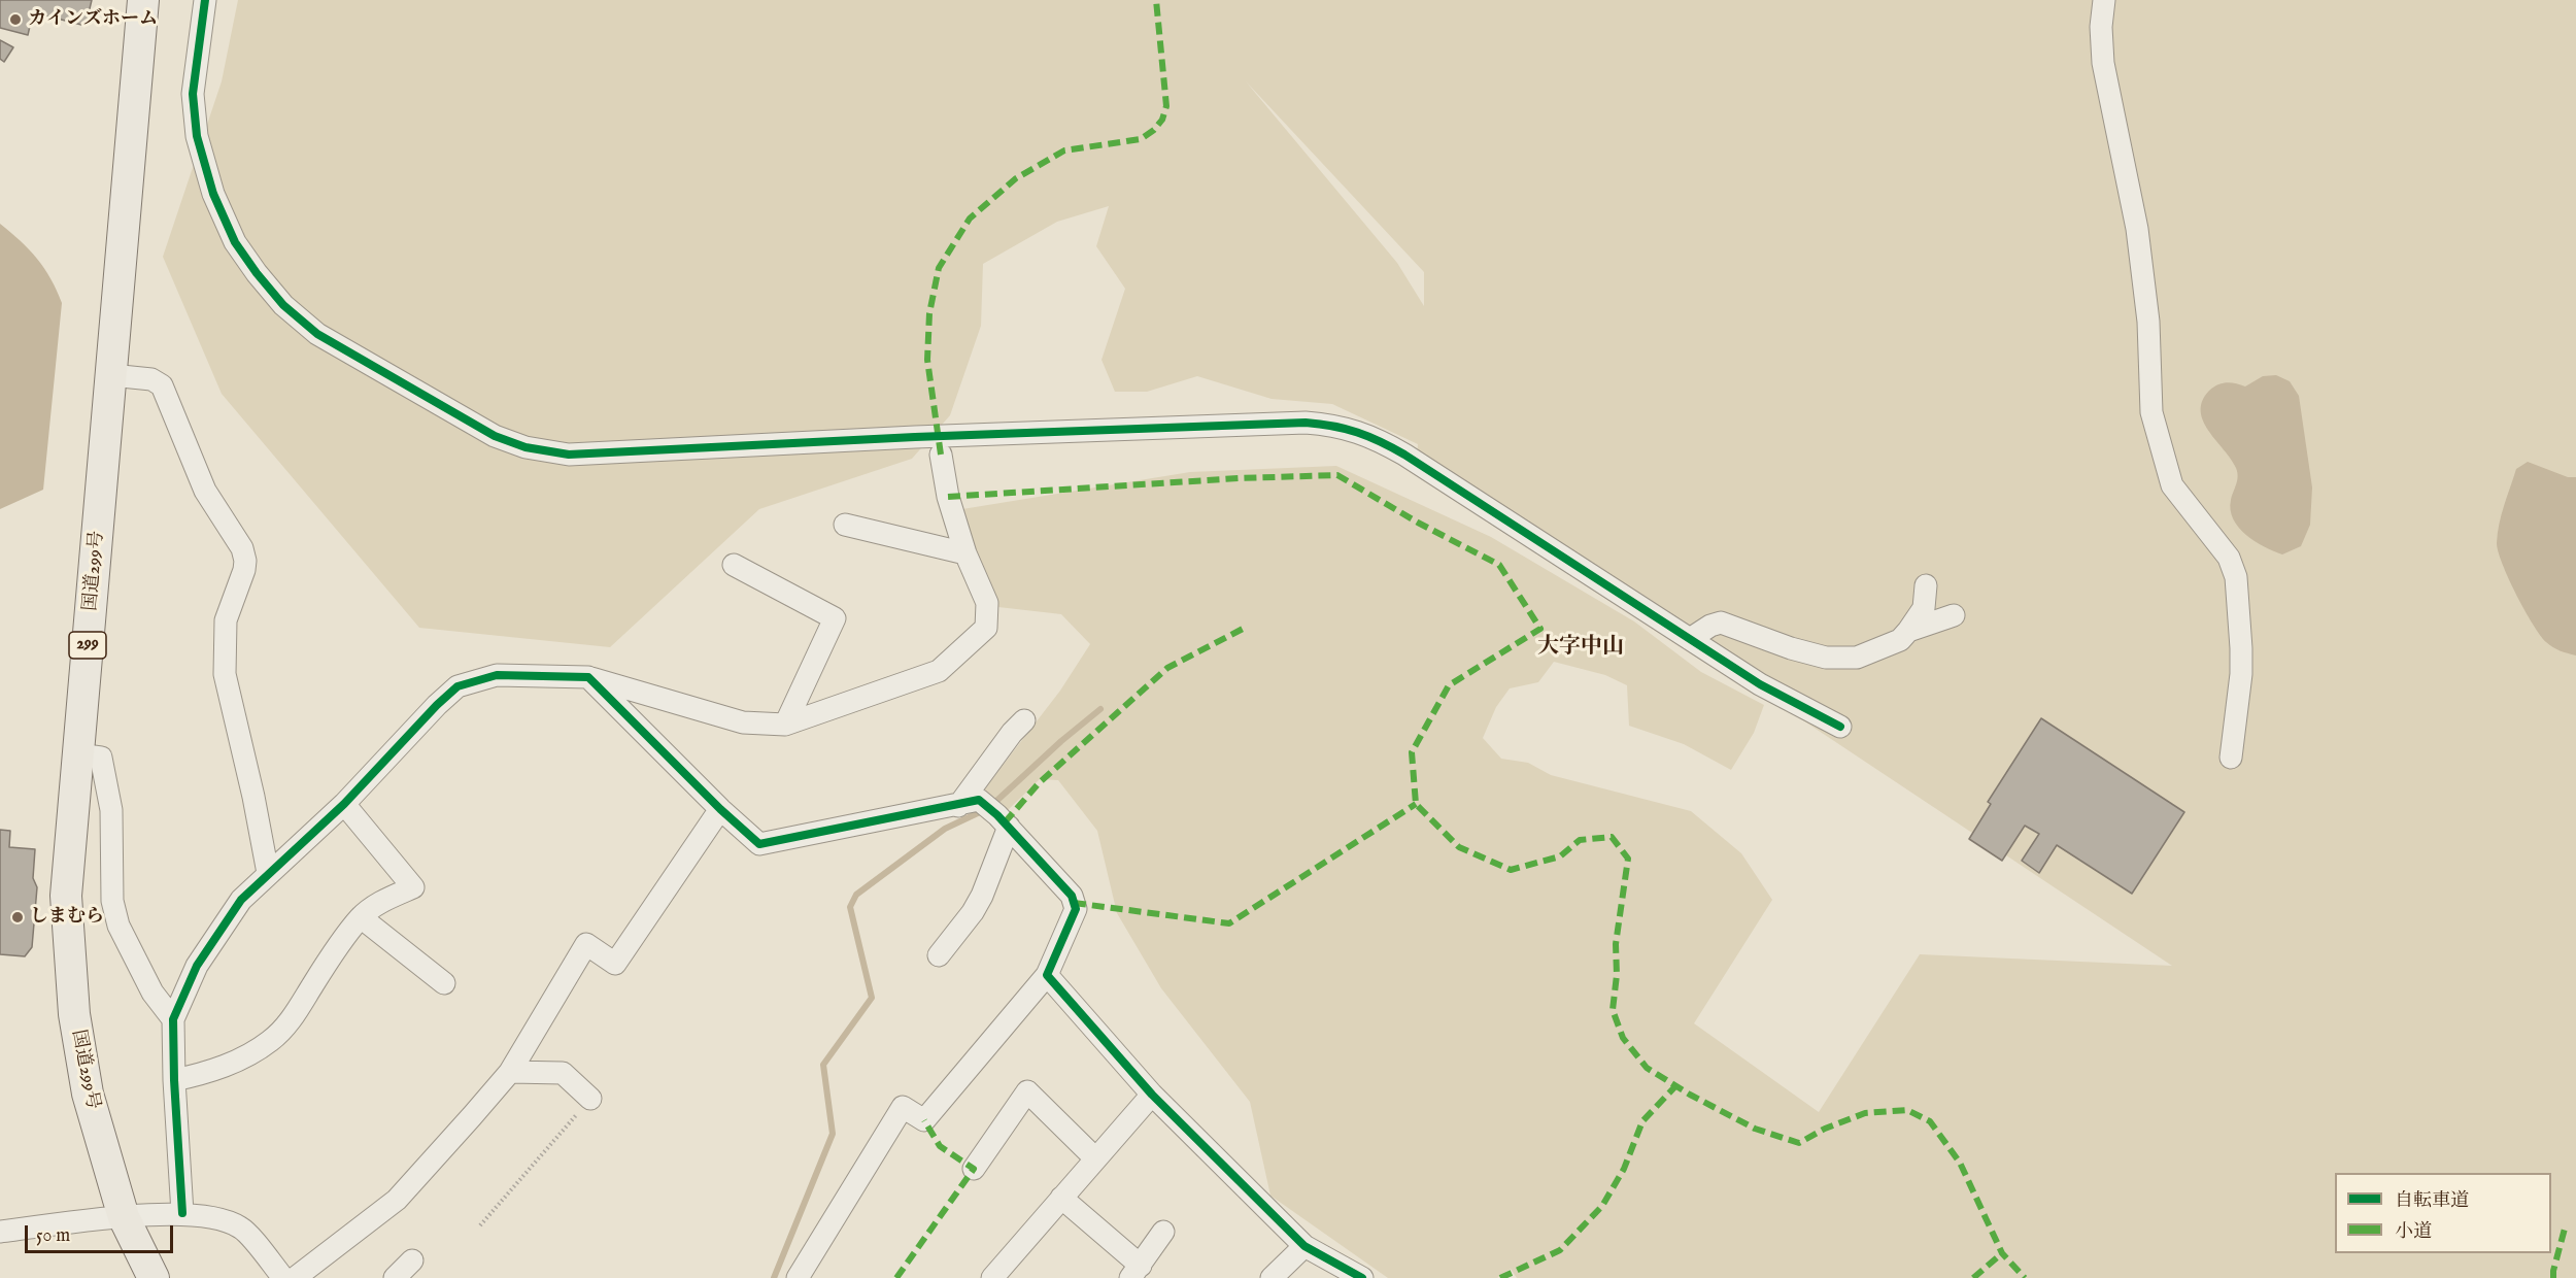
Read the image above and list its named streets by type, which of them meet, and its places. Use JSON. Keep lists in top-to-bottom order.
{
  "streets": {
    "highway": ["国道299号", "299"]
  },
  "districts": ["大字中山"],
  "places": ["カインズホーム", "しまむら"],
  "legend": ["自転車道", "小道"],
  "scale_bar": "50 m"
}
